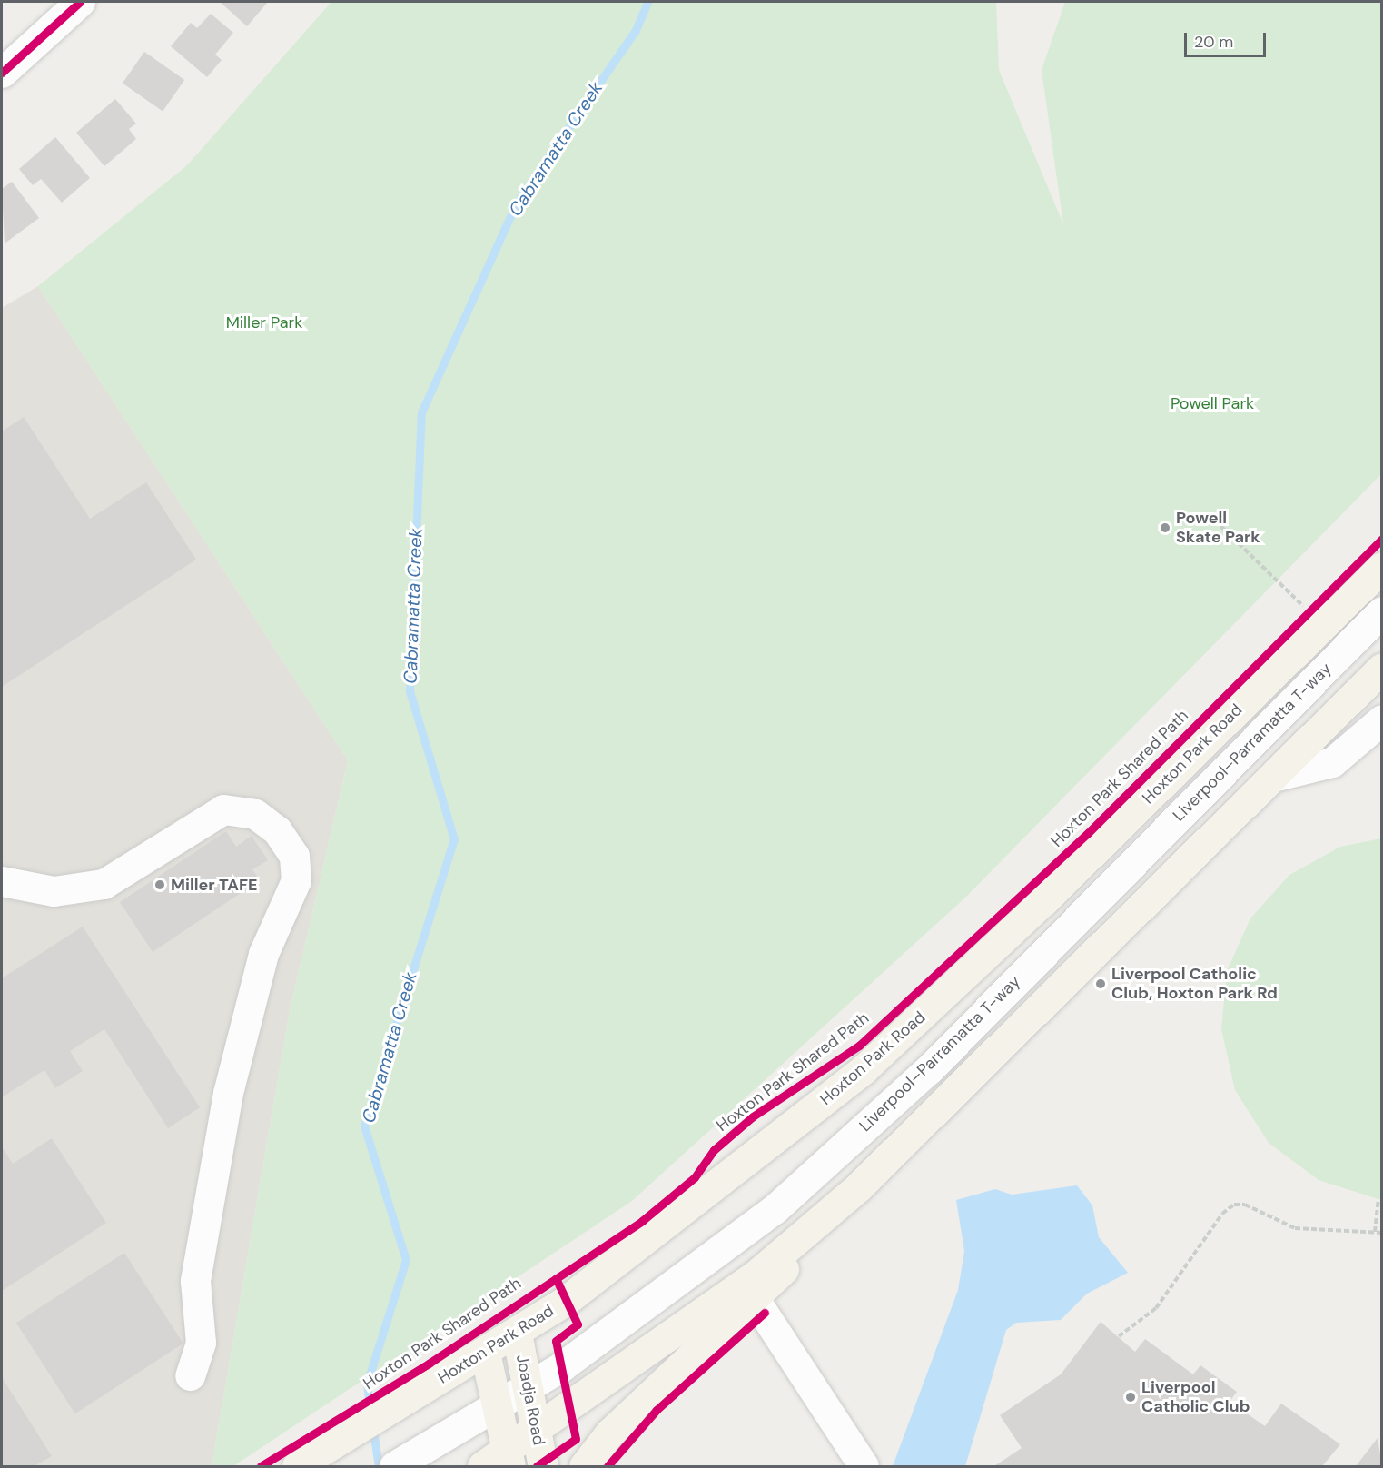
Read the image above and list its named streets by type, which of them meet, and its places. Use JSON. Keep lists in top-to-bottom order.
{
  "streets": {
    "main road": ["Hoxton Park Road", "Joadja Road"],
    "street": ["Liverpool–Parramatta T-way"],
    "cycle path": ["Hoxton Park Shared Path"]
  },
  "crossings": [
    ["Liverpool–Parramatta T-way", "Joadja Road"],
    ["Hoxton Park Road", "Joadja Road"]
  ],
  "water": ["Cabramatta Creek"],
  "parks": ["Miller Park", "Powell Park"],
  "places": [
    "Powell Skate Park",
    "Miller TAFE",
    "Liverpool Catholic Club, Hoxton Park Rd",
    "Liverpool Catholic Club"
  ],
  "scale_bar": "20 m"
}
